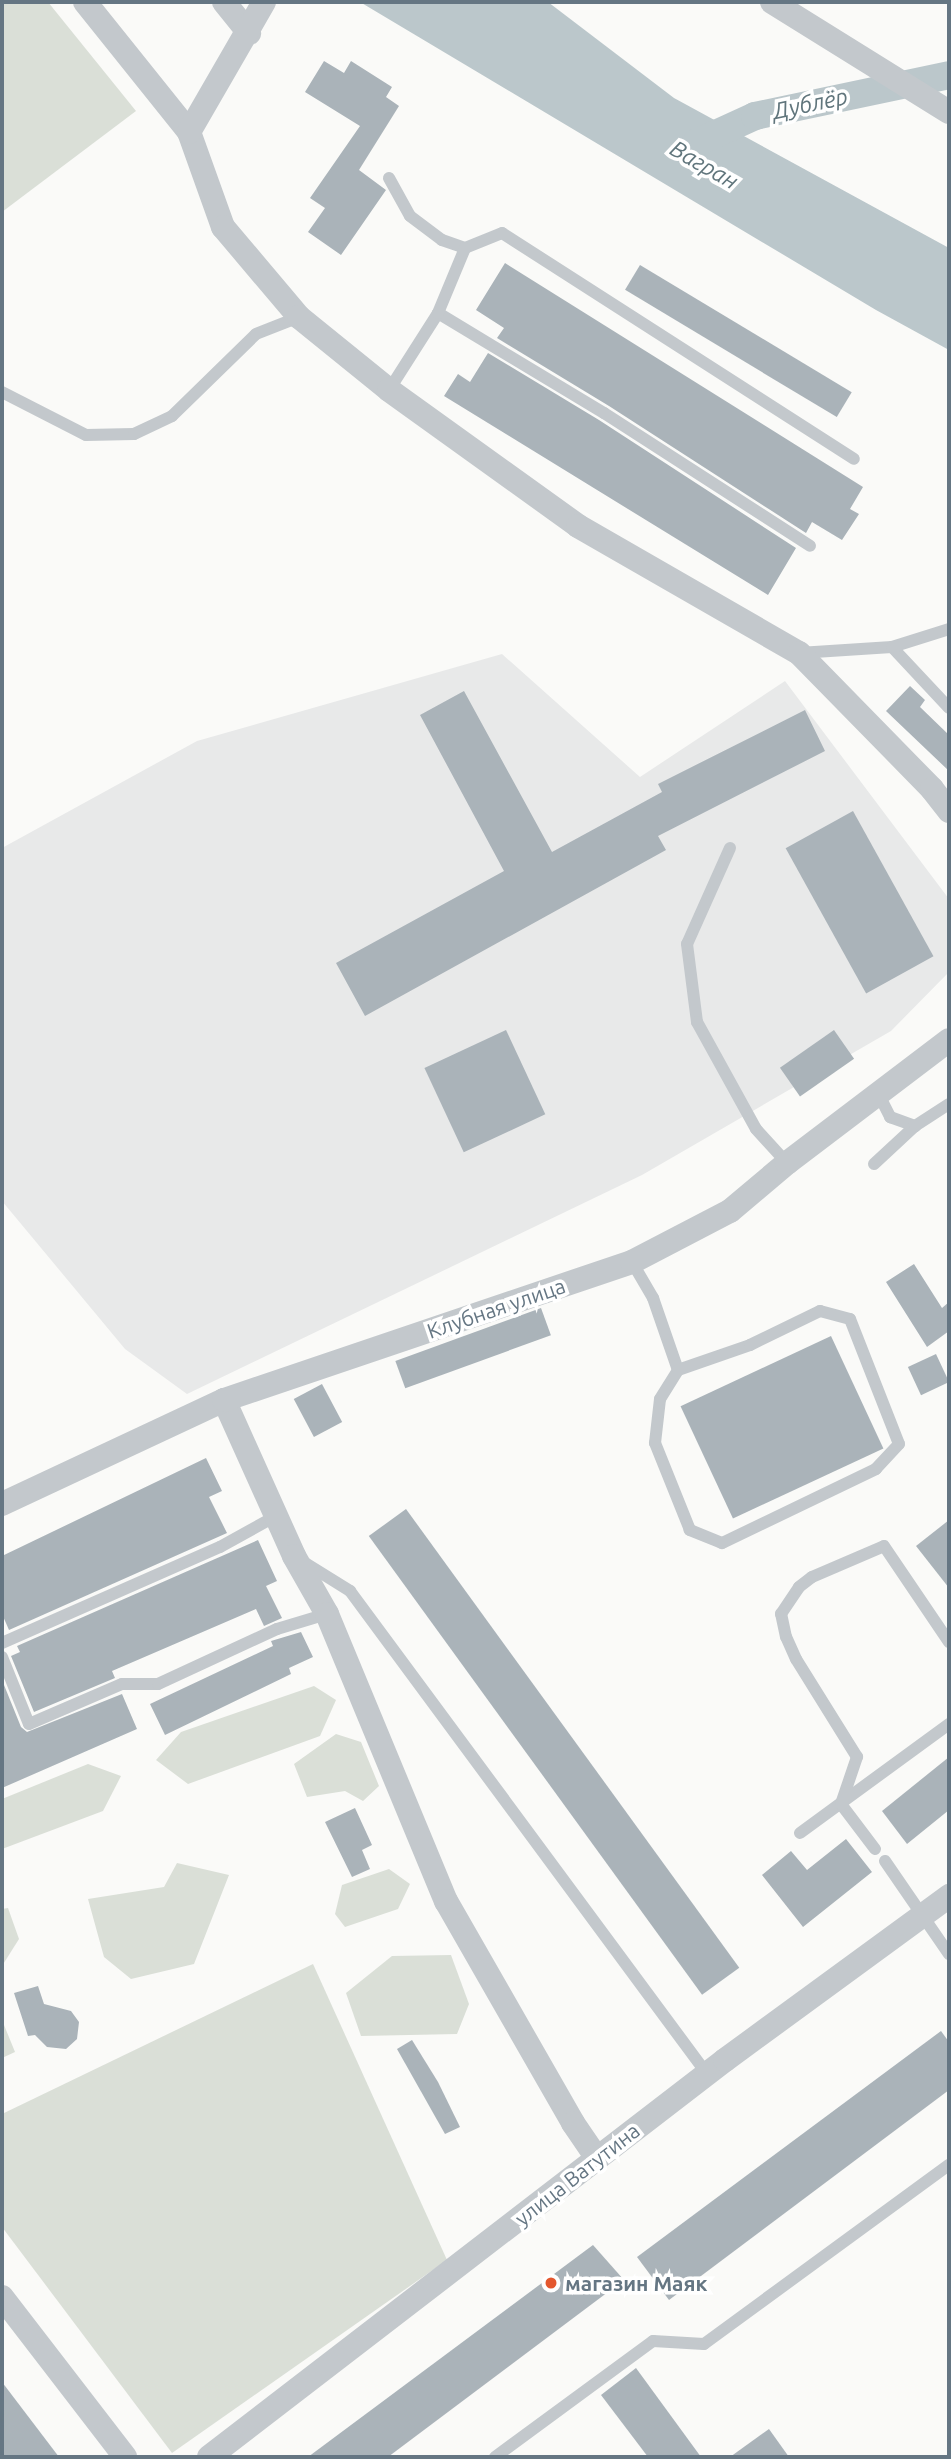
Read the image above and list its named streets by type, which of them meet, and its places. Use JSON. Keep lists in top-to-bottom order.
{
  "streets": {
    "street": ["Клубная улица", "улица Ватутина"]
  },
  "water": ["Дублёр", "Вагран"],
  "places": ["магазин Маяк"]
}
